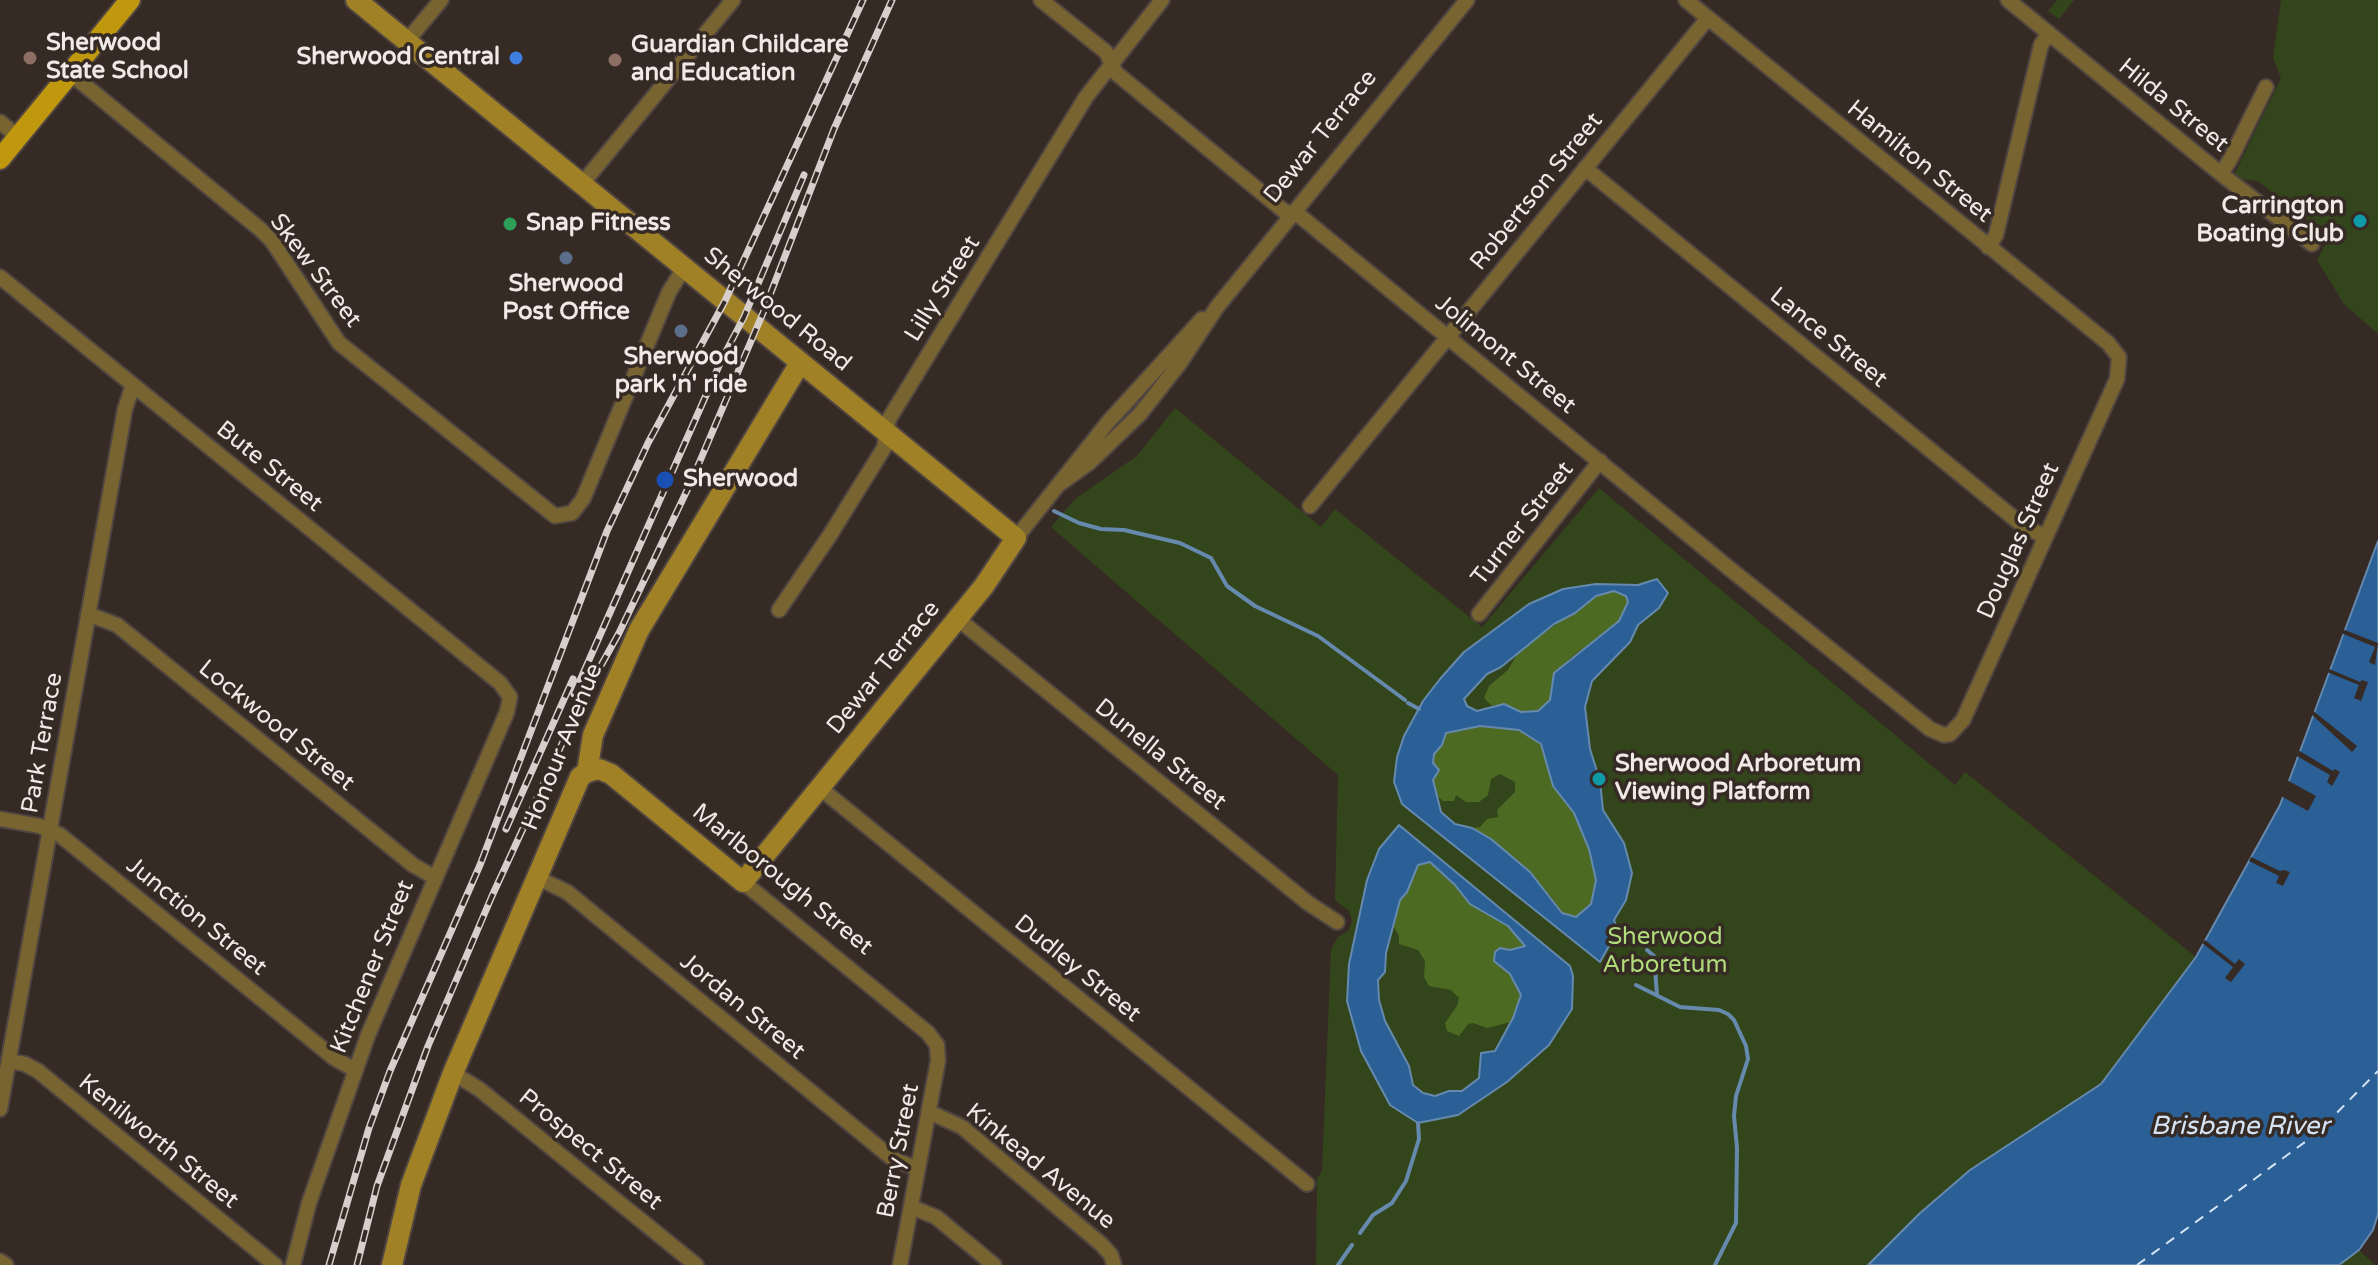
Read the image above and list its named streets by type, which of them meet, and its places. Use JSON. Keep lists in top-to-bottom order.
{
  "streets": {
    "street": [
      "Hilda Street",
      "Dewar Terrace",
      "Hamilton Street",
      "Robertson Street",
      "Skew Street",
      "Lilly Street",
      "Sherwood Road",
      "Lance Street",
      "Jolimont Street",
      "Bute Street",
      "Turner Street",
      "Douglas Street",
      "Lockwood Street",
      "Park Terrace",
      "Honour Avenue",
      "Dunella Street",
      "Marlborough Street",
      "Junction Street",
      "Kitchener Street",
      "Dudley Street",
      "Jordan Street",
      "Kenilworth Street",
      "Prospect Street",
      "Berry Street",
      "Kinkead Avenue"
    ]
  },
  "crossings": [
    ["Dewar Terrace", "Sherwood Road"],
    ["Dewar Terrace", "Jolimont Street"],
    ["Dewar Terrace", "Dunella Street"],
    ["Dewar Terrace", "Marlborough Street"],
    ["Dewar Terrace", "Dudley Street"],
    ["Hamilton Street", "Robertson Street"],
    ["Hamilton Street", "Douglas Street"],
    ["Robertson Street", "Lance Street"],
    ["Robertson Street", "Jolimont Street"],
    ["Skew Street", "Sherwood Road"],
    ["Lilly Street", "Sherwood Road"],
    ["Lilly Street", "Jolimont Street"],
    ["Sherwood Road", "Honour Avenue"],
    ["Lance Street", "Douglas Street"],
    ["Jolimont Street", "Turner Street"],
    ["Jolimont Street", "Douglas Street"],
    ["Bute Street", "Park Terrace"],
    ["Bute Street", "Kitchener Street"],
    ["Lockwood Street", "Park Terrace"],
    ["Lockwood Street", "Kitchener Street"],
    ["Park Terrace", "Junction Street"],
    ["Park Terrace", "Kenilworth Street"],
    ["Honour Avenue", "Marlborough Street"],
    ["Honour Avenue", "Jordan Street"],
    ["Honour Avenue", "Prospect Street"],
    ["Marlborough Street", "Berry Street"],
    ["Junction Street", "Kitchener Street"],
    ["Jordan Street", "Berry Street"],
    ["Berry Street", "Kinkead Avenue"]
  ],
  "water": ["Brisbane River"],
  "parks": ["Sherwood Arboretum"],
  "places": [
    "Sherwood State School",
    "Sherwood Central",
    "Guardian Childcare and Education",
    "Carrington Boating Club",
    "Snap Fitness",
    "Sherwood Post Office",
    "Sherwood park 'n' ride",
    "Sherwood",
    "Sherwood Arboretum Viewing Platform"
  ]
}
